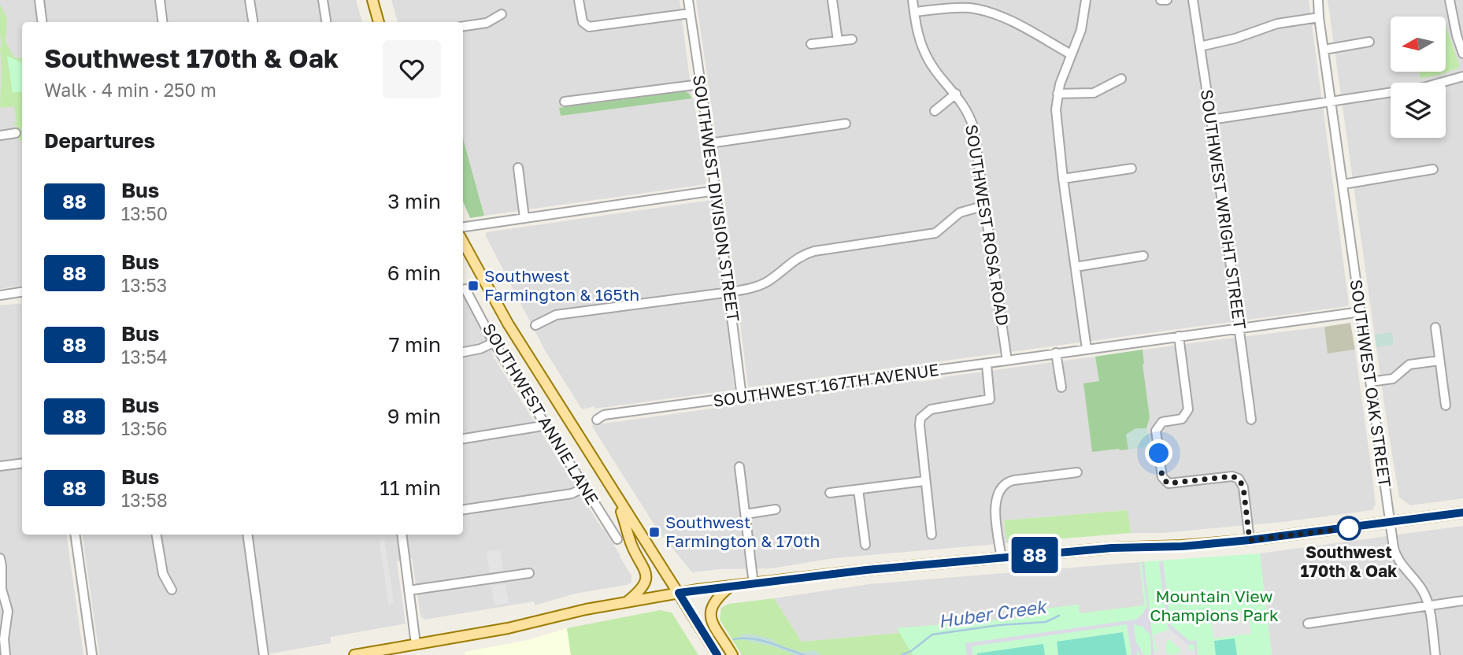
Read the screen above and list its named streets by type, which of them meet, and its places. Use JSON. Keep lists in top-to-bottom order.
{
  "streets": {
    "street": [
      "SOUTHWEST DIVISION STREET",
      "SOUTHWEST WRIGHT STREET",
      "SOUTHWEST ROSA ROAD",
      "SOUTHWEST OAK STREET",
      "SOUTHWEST 167TH AVENUE",
      "SOUTHWEST ANNIE LANE"
    ]
  },
  "crossings": [
    ["SOUTHWEST DIVISION STREET", "SOUTHWEST 167TH AVENUE"],
    ["SOUTHWEST WRIGHT STREET", "SOUTHWEST 167TH AVENUE"],
    ["SOUTHWEST ROSA ROAD", "SOUTHWEST 167TH AVENUE"],
    ["SOUTHWEST OAK STREET", "SOUTHWEST 167TH AVENUE"]
  ],
  "water": ["Huber Creek"],
  "parks": ["Mountain View Champions Park"],
  "places": {
    "transit": ["Southwest Farmington & 165th", "Southwest Farmington & 170th"],
    "other": ["Southwest 170th & Oak"]
  },
  "lines": ["bus line 88"],
  "north": "left",
  "page": {
    "on_map": "88",
    "heading": [
      ["Southwest 170th & Oak", "Walk · 4 min · 250 m"],
      "Departures"
    ],
    "list": [
      {
        "mark": "88",
        "name": "Bus",
        "note": "13:50",
        "value": "3 min"
      },
      {
        "mark": "88",
        "name": "Bus",
        "note": "13:53",
        "value": "6 min"
      },
      {
        "mark": "88",
        "name": "Bus",
        "note": "13:54",
        "value": "7 min"
      },
      {
        "mark": "88",
        "name": "Bus",
        "note": "13:56",
        "value": "9 min"
      },
      {
        "mark": "88",
        "name": "Bus",
        "note": "13:58",
        "value": "11 min"
      }
    ]
  }
}
